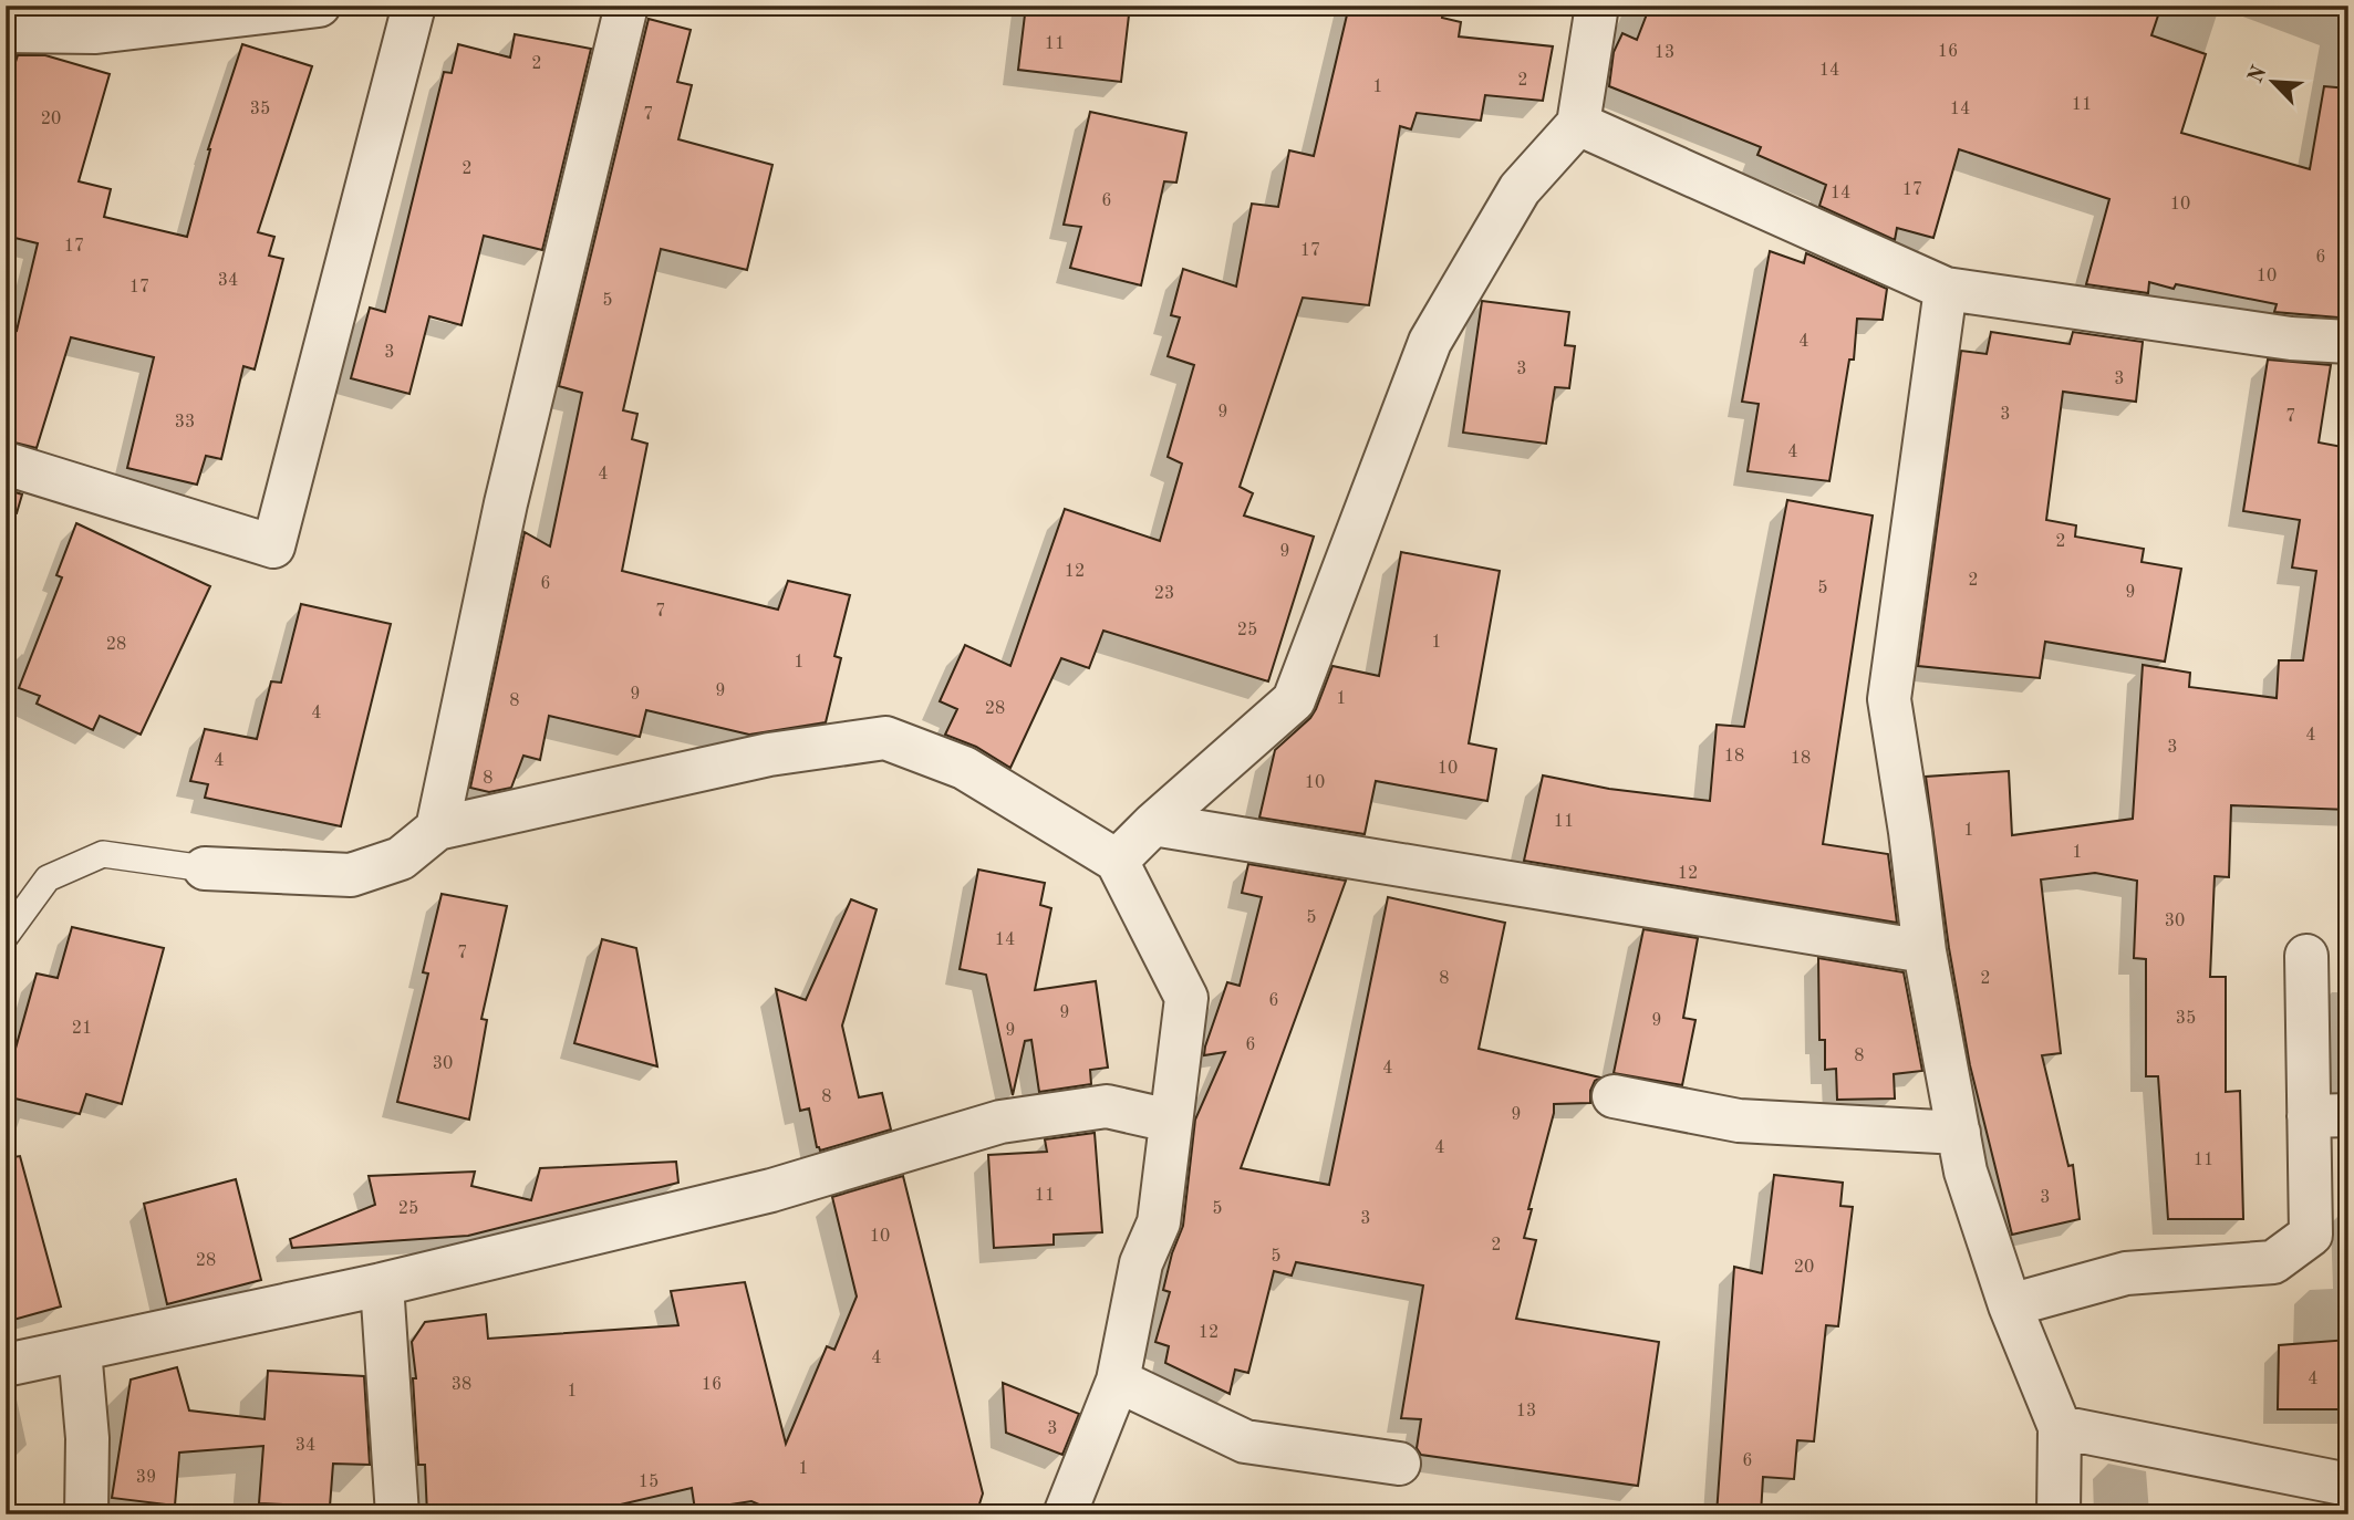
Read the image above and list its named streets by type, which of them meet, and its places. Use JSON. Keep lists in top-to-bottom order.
{
  "house_numbers": [
    "11",
    "16",
    "13",
    "2",
    "14",
    "2",
    "1",
    "11",
    "35",
    "14",
    "7",
    "20",
    "2",
    "17",
    "14",
    "6",
    "10",
    "17",
    "17",
    "6",
    "10",
    "34",
    "17",
    "5",
    "4",
    "3",
    "3",
    "3",
    "9",
    "3",
    "7",
    "33",
    "4",
    "4",
    "2",
    "9",
    "12",
    "2",
    "6",
    "5",
    "9",
    "23",
    "7",
    "25",
    "1",
    "28",
    "1",
    "9",
    "9",
    "1",
    "8",
    "28",
    "4",
    "4",
    "3",
    "18",
    "18",
    "4",
    "10",
    "8",
    "10",
    "11",
    "1",
    "1",
    "12",
    "5",
    "30",
    "14",
    "7",
    "8",
    "2",
    "6",
    "9",
    "35",
    "9",
    "21",
    "9",
    "6",
    "8",
    "30",
    "4",
    "8",
    "9",
    "4",
    "11",
    "11",
    "3",
    "25",
    "5",
    "3",
    "10",
    "2",
    "5",
    "28",
    "20",
    "12",
    "4",
    "4",
    "38",
    "16",
    "1",
    "13",
    "3",
    "34",
    "6",
    "1",
    "39",
    "15"
  ],
  "north": "top left"
}
